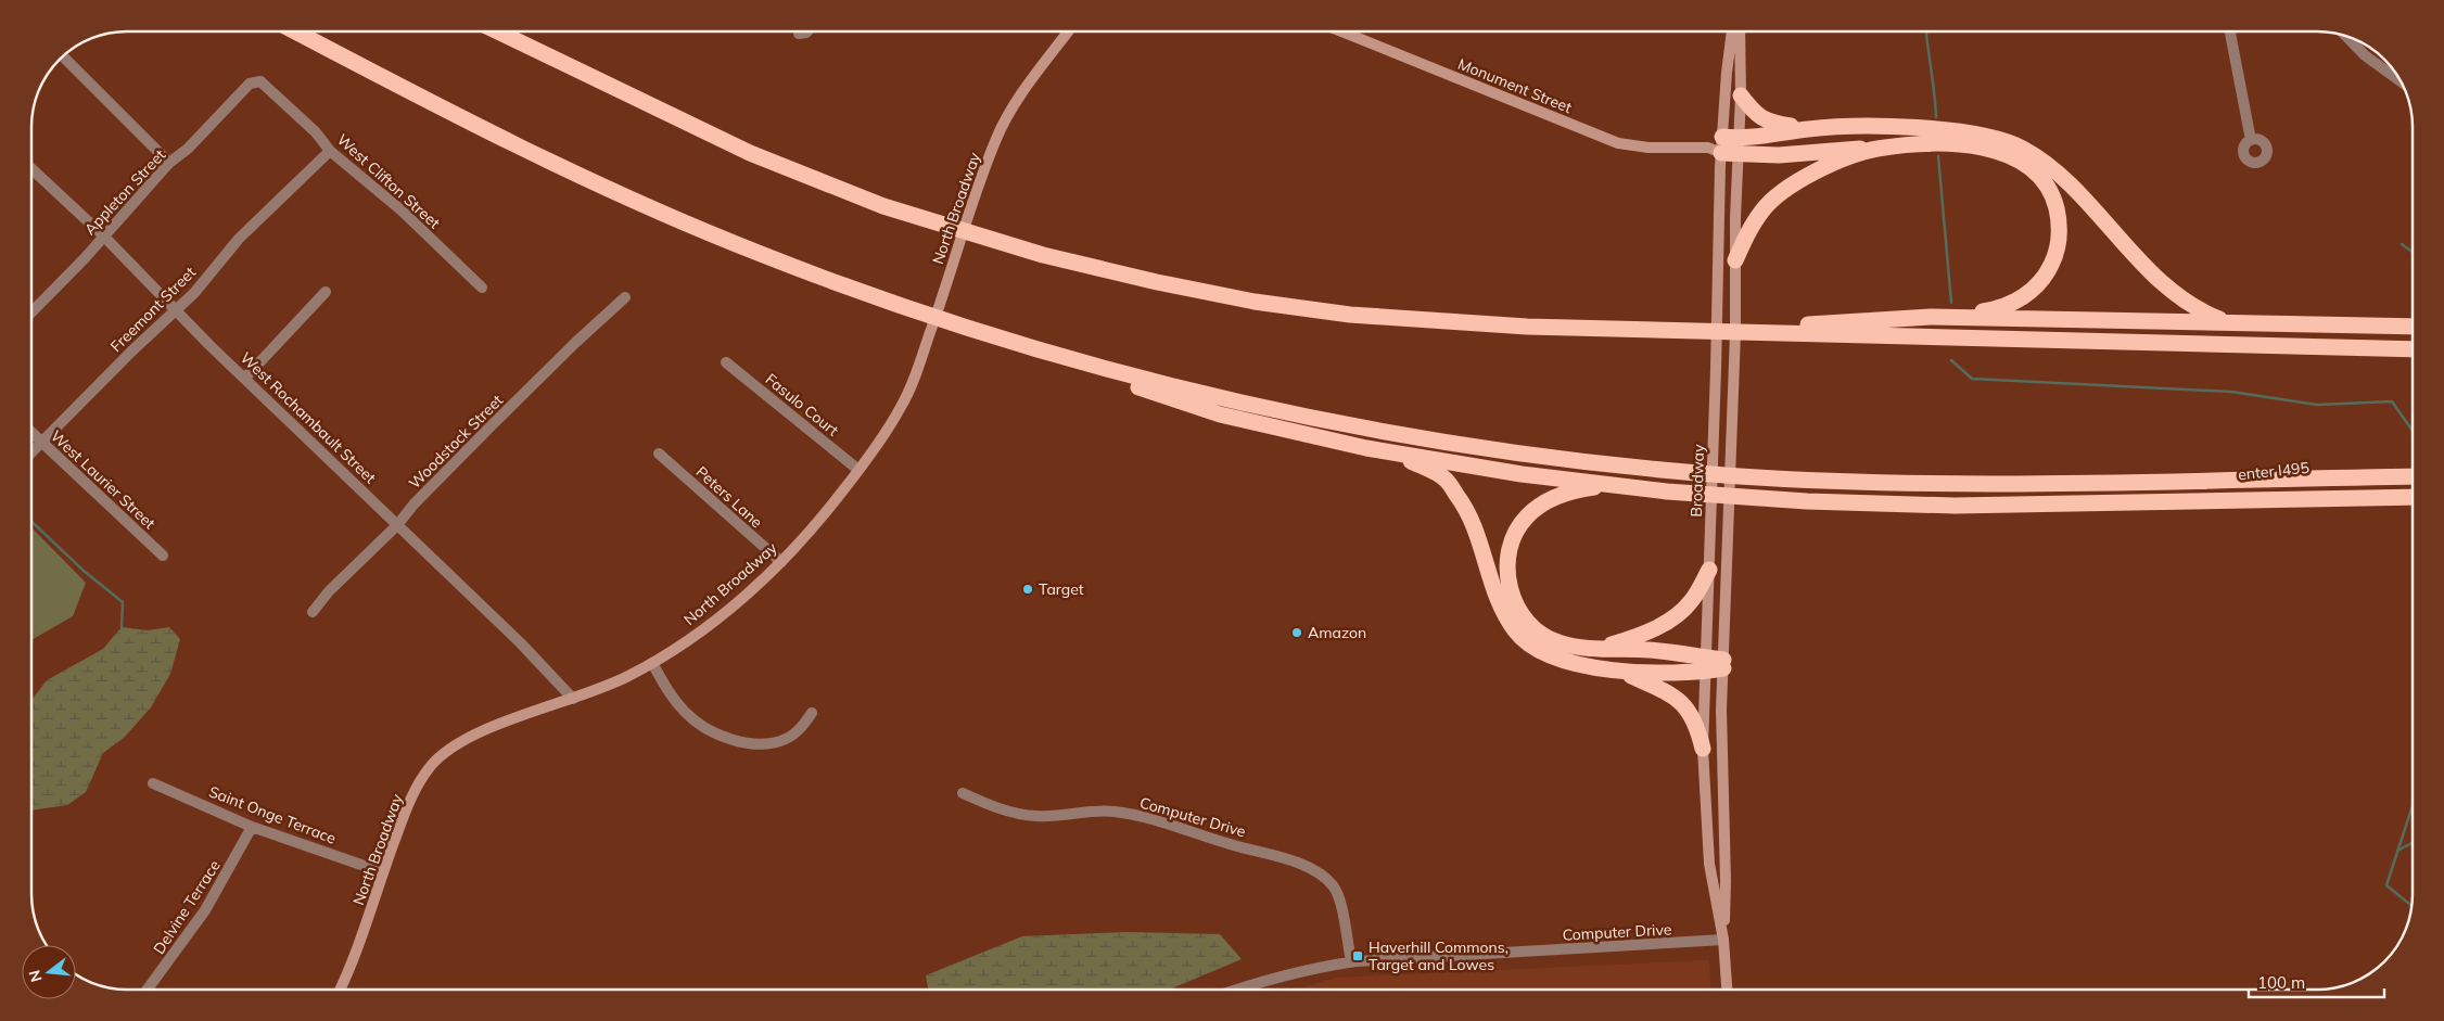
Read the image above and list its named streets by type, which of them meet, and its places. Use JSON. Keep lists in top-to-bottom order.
{
  "streets": {
    "highway": ["enter I495"],
    "main road": ["Monument Street", "North Broadway", "Broadway"],
    "street": [
      "West Clifton Street",
      "Appleton Street",
      "Freemont Street",
      "Fasulo Court",
      "West Rochambault Street",
      "Woodstock Street",
      "West Laurier Street",
      "Peters Lane",
      "Saint Onge Terrace",
      "Computer Drive",
      "Delvine Terrace"
    ]
  },
  "crossings": [
    ["Monument Street", "Broadway"],
    ["West Clifton Street", "Appleton Street"],
    ["West Clifton Street", "Freemont Street"],
    ["Appleton Street", "West Rochambault Street"],
    ["North Broadway", "Fasulo Court"],
    ["North Broadway", "West Rochambault Street"],
    ["North Broadway", "Peters Lane"],
    ["North Broadway", "Saint Onge Terrace"],
    ["Freemont Street", "West Rochambault Street"],
    ["Freemont Street", "West Laurier Street"],
    ["West Rochambault Street", "Woodstock Street"],
    ["Broadway", "Computer Drive"],
    ["Saint Onge Terrace", "Delvine Terrace"]
  ],
  "places": {
    "other": ["Target", "Amazon"],
    "transit": ["Haverhill Commons, Target and Lowes"]
  },
  "scale_bar": "100 m",
  "north": "left"
}
